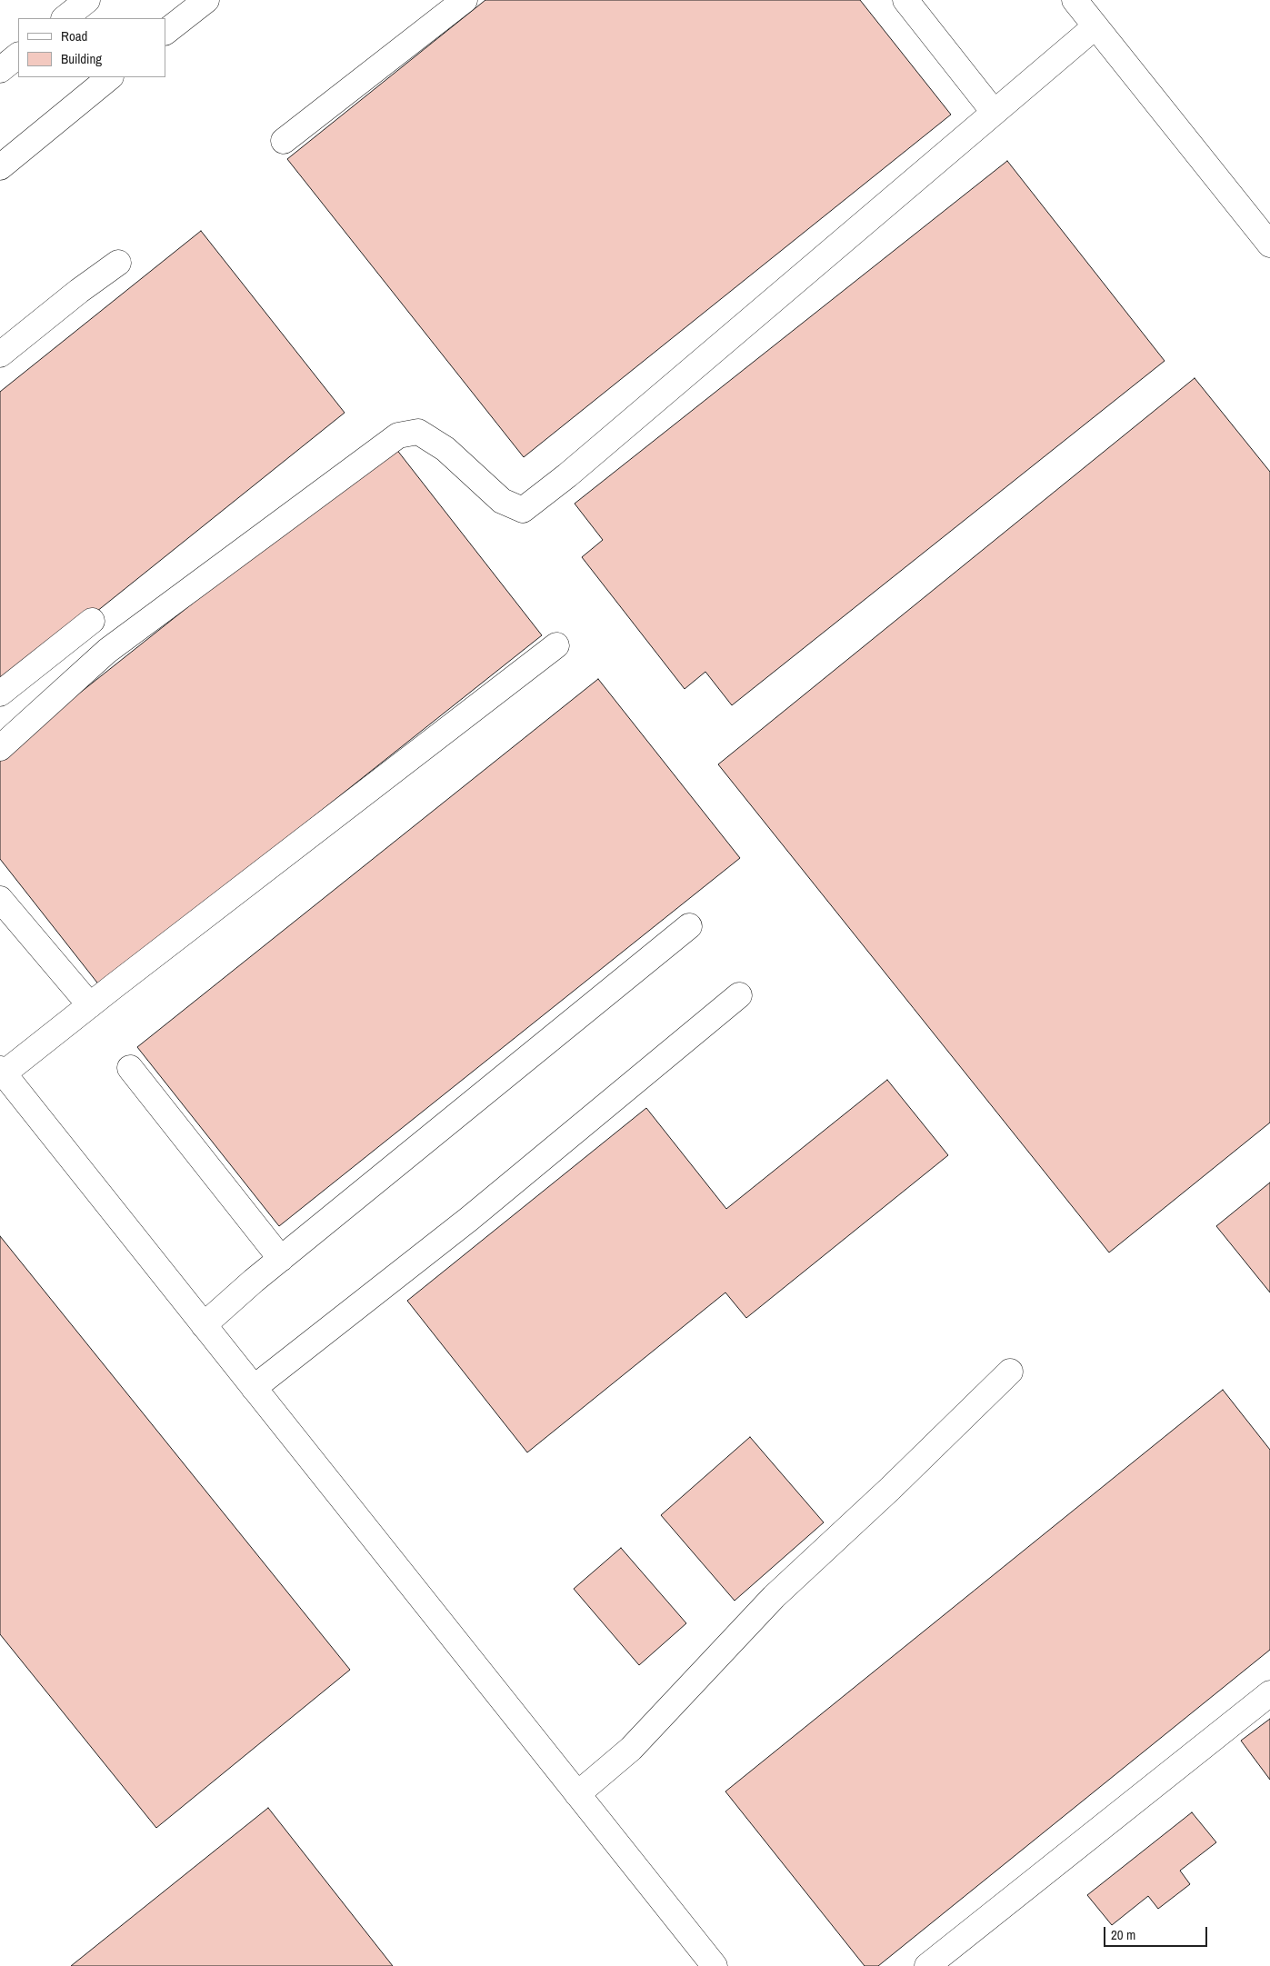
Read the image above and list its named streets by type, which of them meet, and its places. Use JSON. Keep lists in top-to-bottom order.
{
  "legend": ["Road", "Building"],
  "scale_bar": "20 m"
}
